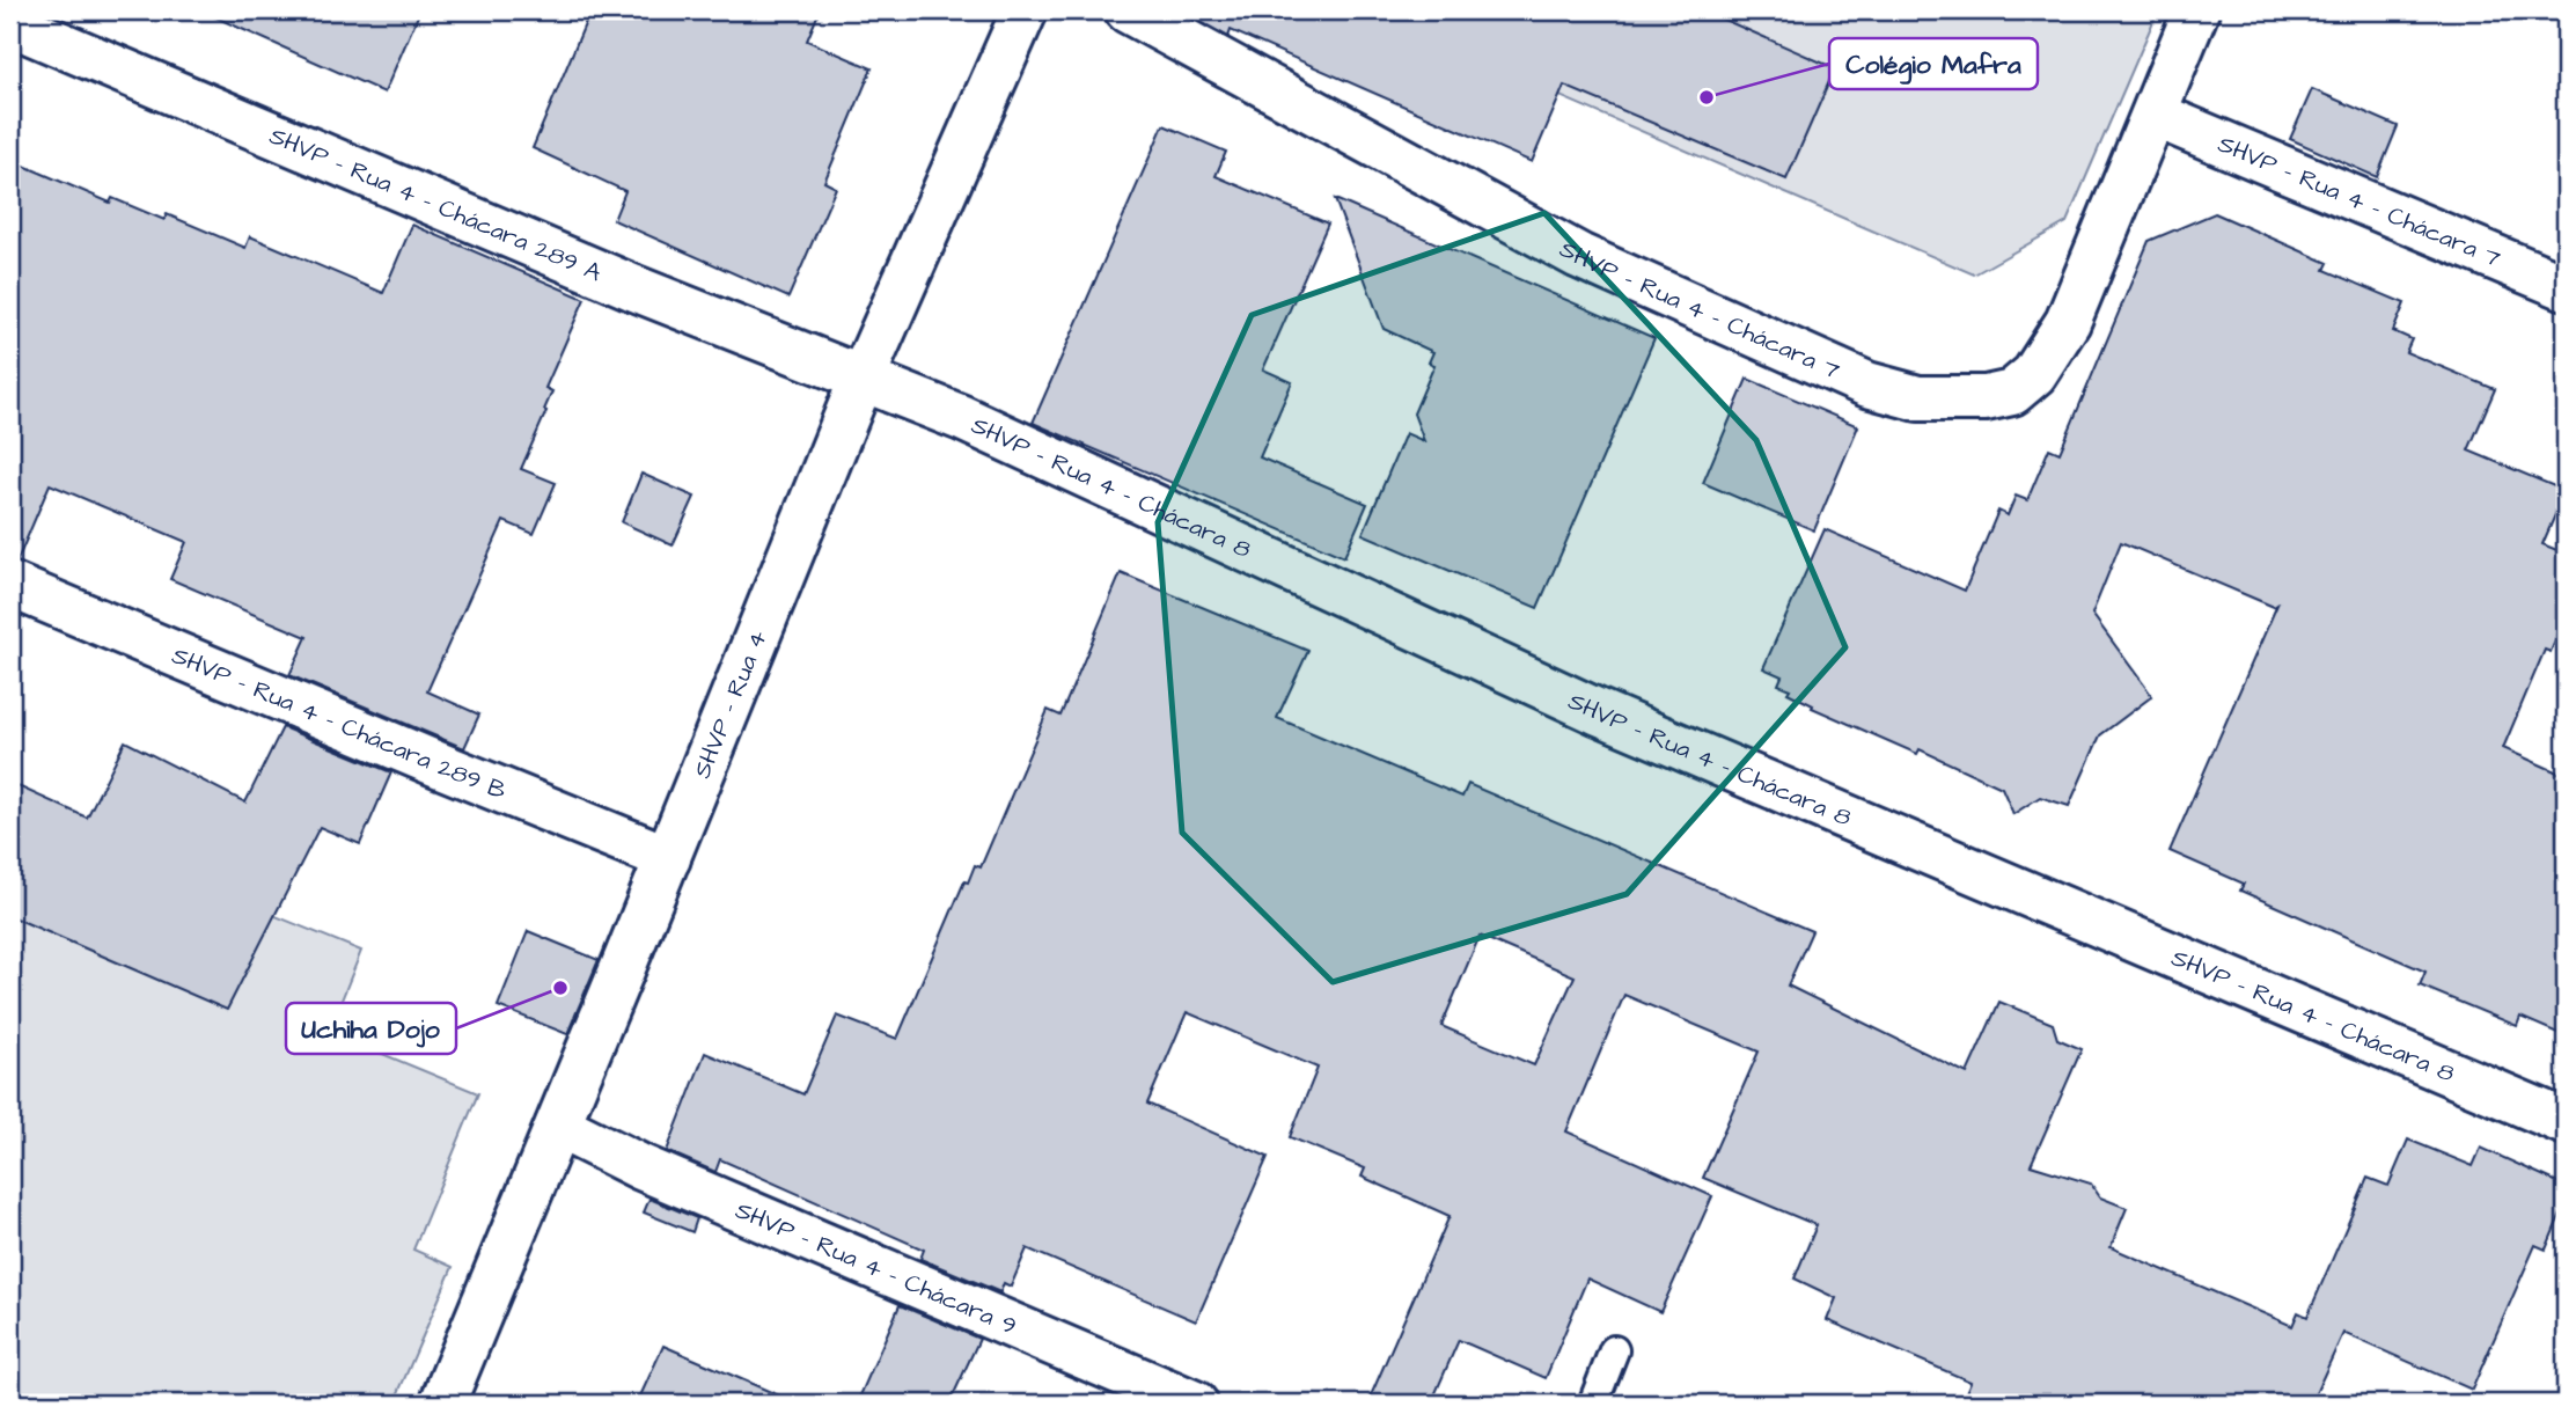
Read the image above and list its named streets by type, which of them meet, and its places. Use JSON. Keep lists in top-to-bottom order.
{
  "streets": {
    "street": [
      "SHVP - Rua 4 - Chácara 7",
      "SHVP - Rua 4 - Chácara 289 A",
      "SHVP - Rua 4 - Chácara 8",
      "SHVP - Rua 4",
      "SHVP - Rua 4 - Chácara 289 B",
      "SHVP - Rua 4 - Chácara 9"
    ]
  },
  "crossings": [
    ["SHVP - Rua 4 - Chácara 289 A", "SHVP - Rua 4 - Chácara 8"],
    ["SHVP - Rua 4 - Chácara 289 A", "SHVP - Rua 4"],
    ["SHVP - Rua 4 - Chácara 8", "SHVP - Rua 4"],
    ["SHVP - Rua 4", "SHVP - Rua 4 - Chácara 289 B"],
    ["SHVP - Rua 4", "SHVP - Rua 4 - Chácara 9"]
  ],
  "places": ["Colégio Mafra", "Uchiha Dojo"]
}
